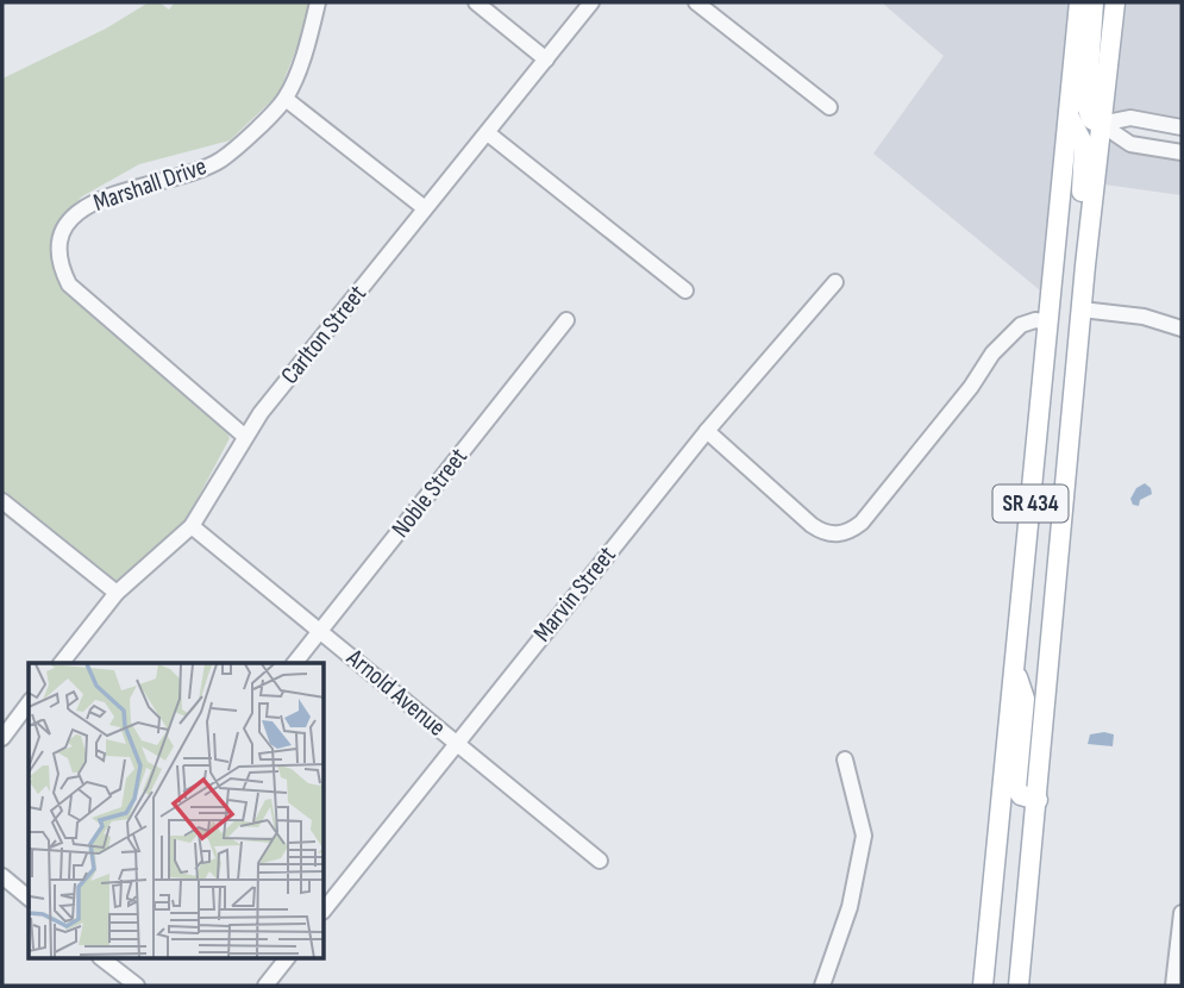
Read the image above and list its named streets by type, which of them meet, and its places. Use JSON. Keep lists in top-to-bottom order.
{
  "streets": {
    "main road": ["SR 434"],
    "street": [
      "Marshall Drive",
      "Carlton Street",
      "Noble Street",
      "Marvin Street",
      "Arnold Avenue"
    ]
  },
  "crossings": [
    ["Marshall Drive", "Carlton Street"],
    ["Carlton Street", "Arnold Avenue"],
    ["Noble Street", "Arnold Avenue"],
    ["Marvin Street", "Arnold Avenue"]
  ]
}
